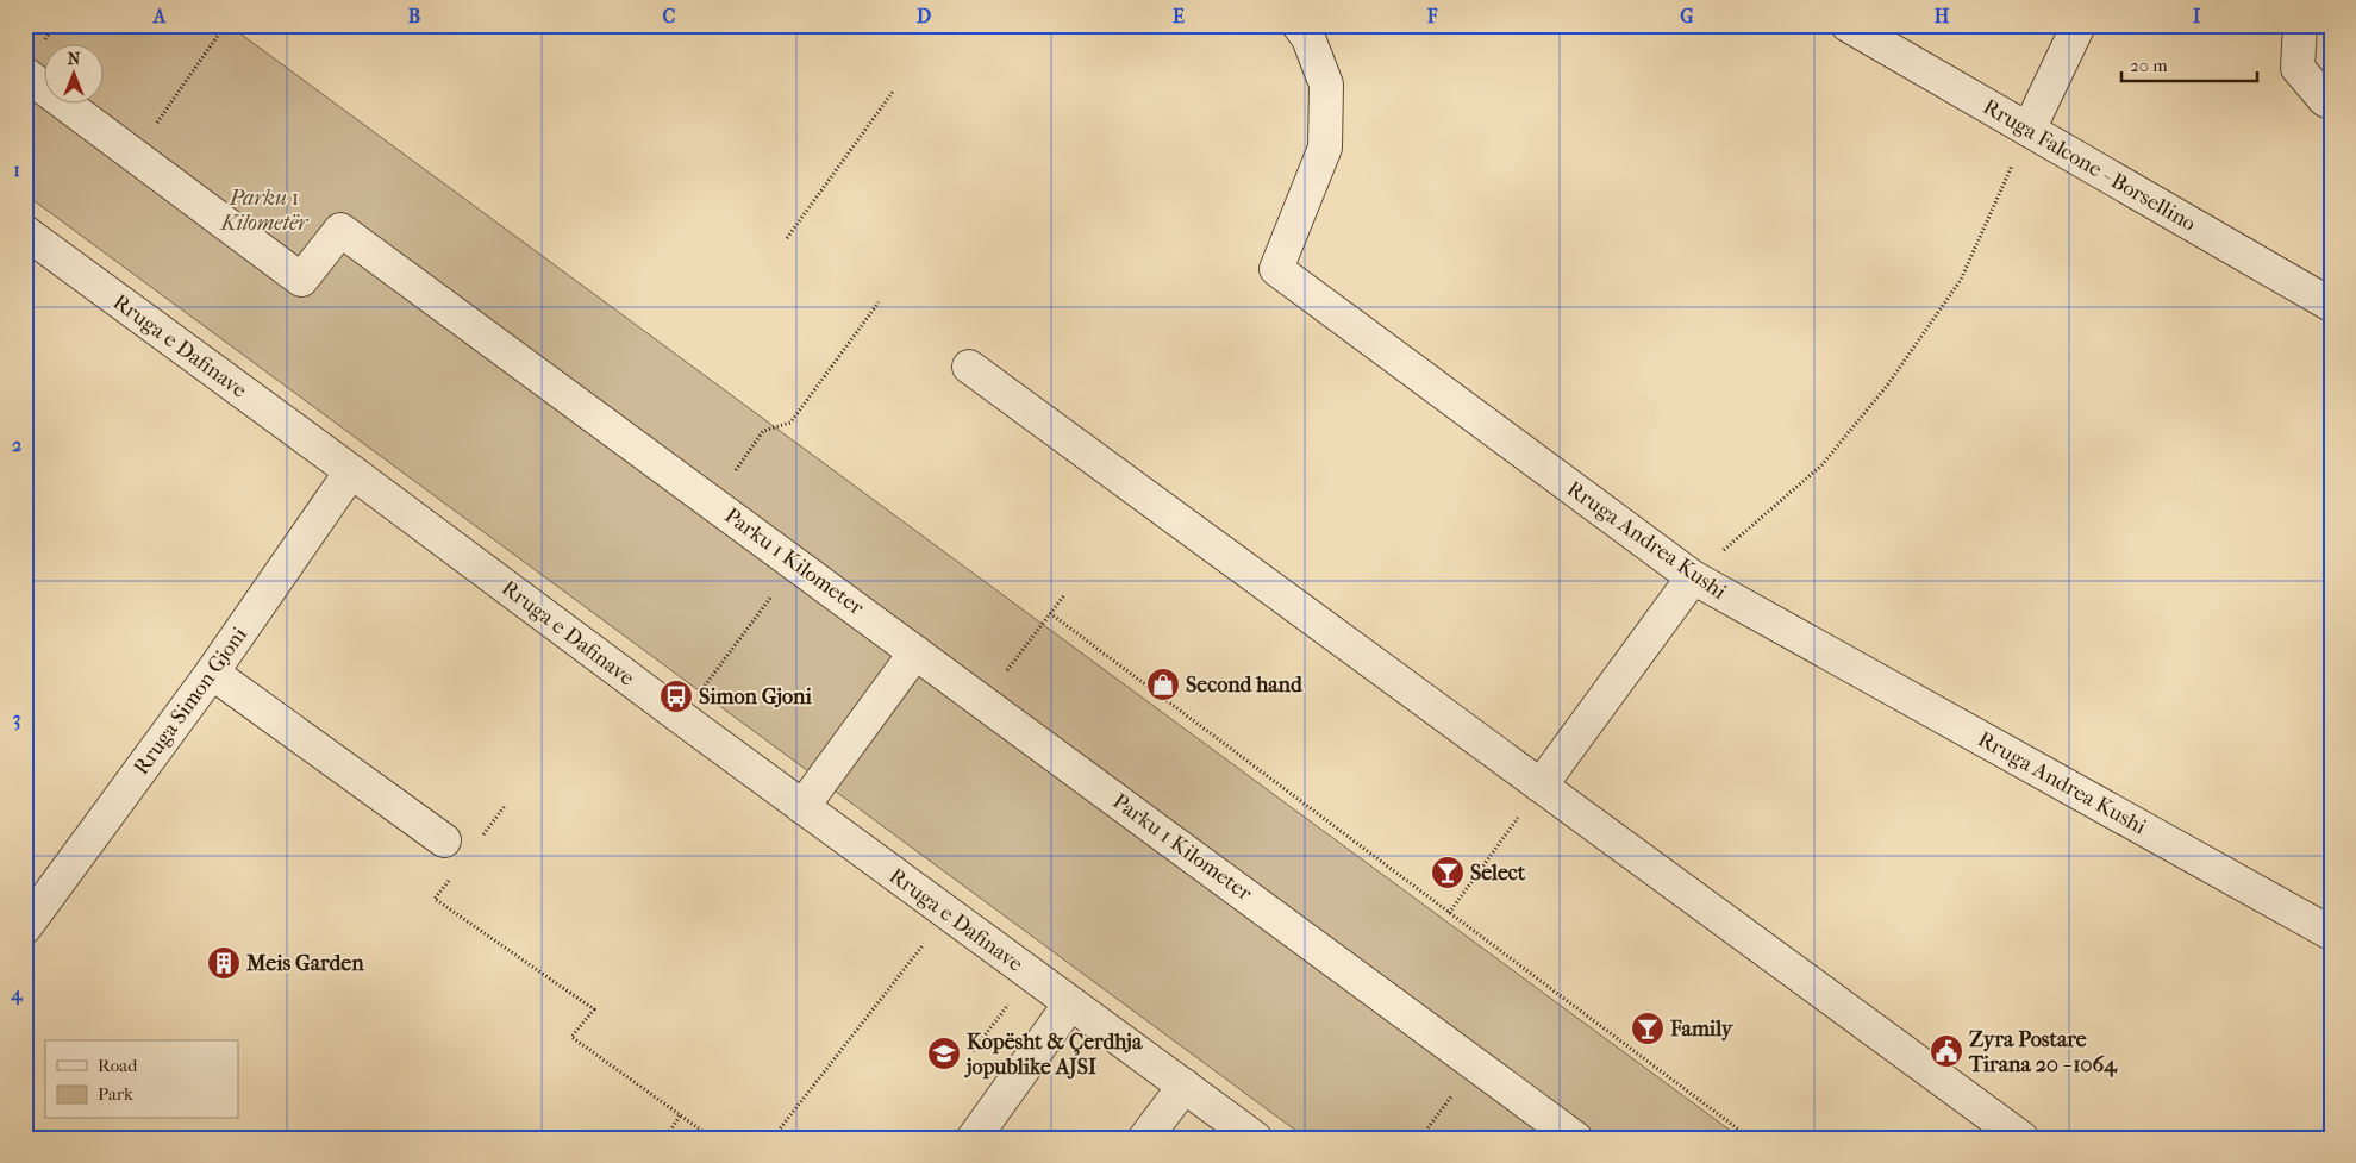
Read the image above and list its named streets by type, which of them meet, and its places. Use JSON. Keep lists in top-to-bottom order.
{
  "streets": {
    "street": [
      "Rruga Falcone - Borsellino",
      "Rruga e Dafinave",
      "Rruga Andrea Kushi",
      "Parku 1 Kilometer",
      "Rruga Simon Gjoni"
    ]
  },
  "crossings": [
    ["Rruga e Dafinave", "Rruga Simon Gjoni"]
  ],
  "parks": ["Parku 1 Kilometër"],
  "places": {
    "shop": ["Second hand"],
    "bus stop": ["Simon Gjoni"],
    "bar": ["Select", "Family"],
    "building": ["Meis Garden"],
    "public building": ["Zyra Postare Tirana 20 - 1064"],
    "school or university": ["Kopësht & Çerdhja jopublike AJSI"]
  },
  "legend": ["Road", "Park"],
  "scale_bar": "20 m",
  "north": "top",
  "grid": {
    "columns": [
      "A",
      "B",
      "C",
      "D",
      "E",
      "F",
      "G",
      "H",
      "I"
    ],
    "rows": [
      "1",
      "2",
      "3",
      "4"
    ]
  }
}
